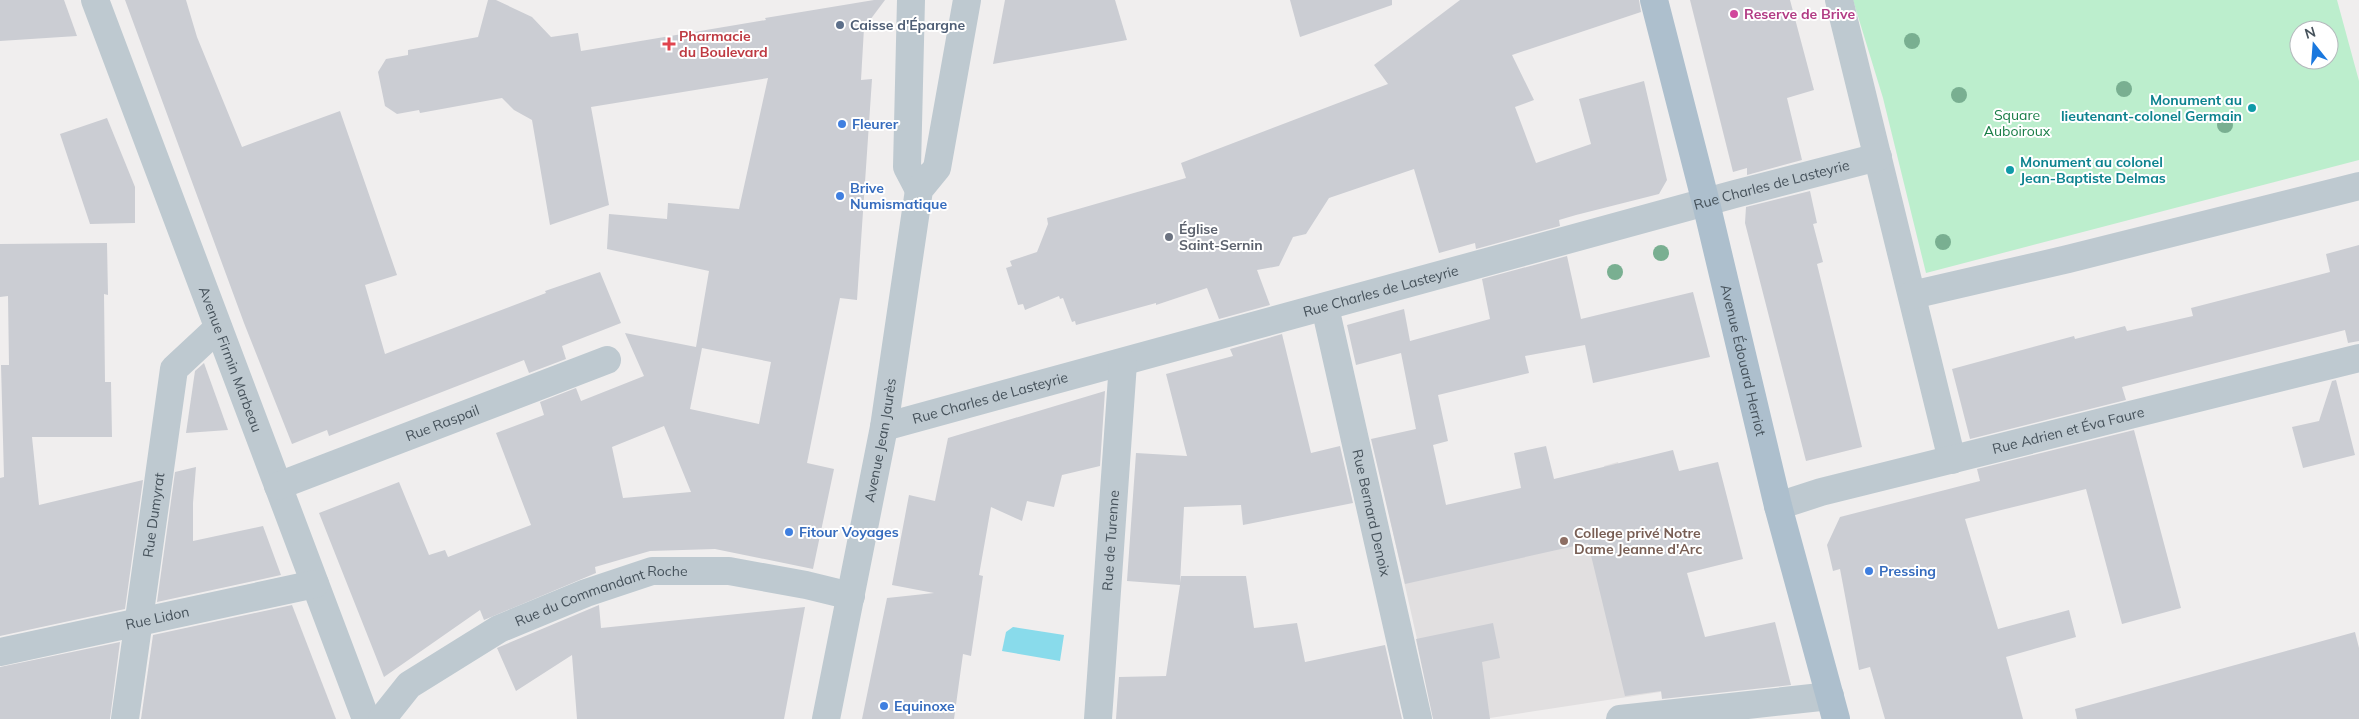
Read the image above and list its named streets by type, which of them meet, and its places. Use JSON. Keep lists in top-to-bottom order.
{
  "streets": {
    "main road": ["Avenue Édouard Herriot"],
    "street": [
      "Rue Charles de Lasteyrie",
      "Avenue Firmin Marbeau",
      "Rue Raspail",
      "Rue Adrien et Éva Faure",
      "Avenue Jean Jaurès",
      "Rue Bernard Denoix",
      "Rue Dumyrat",
      "Rue de Turenne",
      "Rue du Commandant Roche",
      "Rue Lidon"
    ]
  },
  "crossings": [
    ["Rue Charles de Lasteyrie", "Avenue Édouard Herriot"],
    ["Rue Charles de Lasteyrie", "Avenue Jean Jaurès"],
    ["Rue Charles de Lasteyrie", "Rue Bernard Denoix"],
    ["Rue Charles de Lasteyrie", "Rue de Turenne"],
    ["Avenue Firmin Marbeau", "Rue Raspail"],
    ["Avenue Firmin Marbeau", "Rue Dumyrat"],
    ["Avenue Firmin Marbeau", "Rue Lidon"],
    ["Avenue Édouard Herriot", "Rue Adrien et Éva Faure"],
    ["Avenue Jean Jaurès", "Rue du Commandant Roche"],
    ["Rue Dumyrat", "Rue Lidon"]
  ],
  "parks": ["Square Auboiroux"],
  "places": {
    "other": [
      "Reserve de Brive",
      "Caisse d'Épargne",
      "Monument au lieutenant-colonel Germain",
      "Fleurer",
      "Monument au colonel Jean-Baptiste Delmas",
      "Brive Numismatique",
      "Église Saint-Sernin",
      "Fitour Voyages",
      "College privé Notre Dame Jeanne d'Arc",
      "Pressing",
      "Equinoxe"
    ],
    "health": ["Pharmacie du Boulevard"]
  },
  "north": "top"
}
